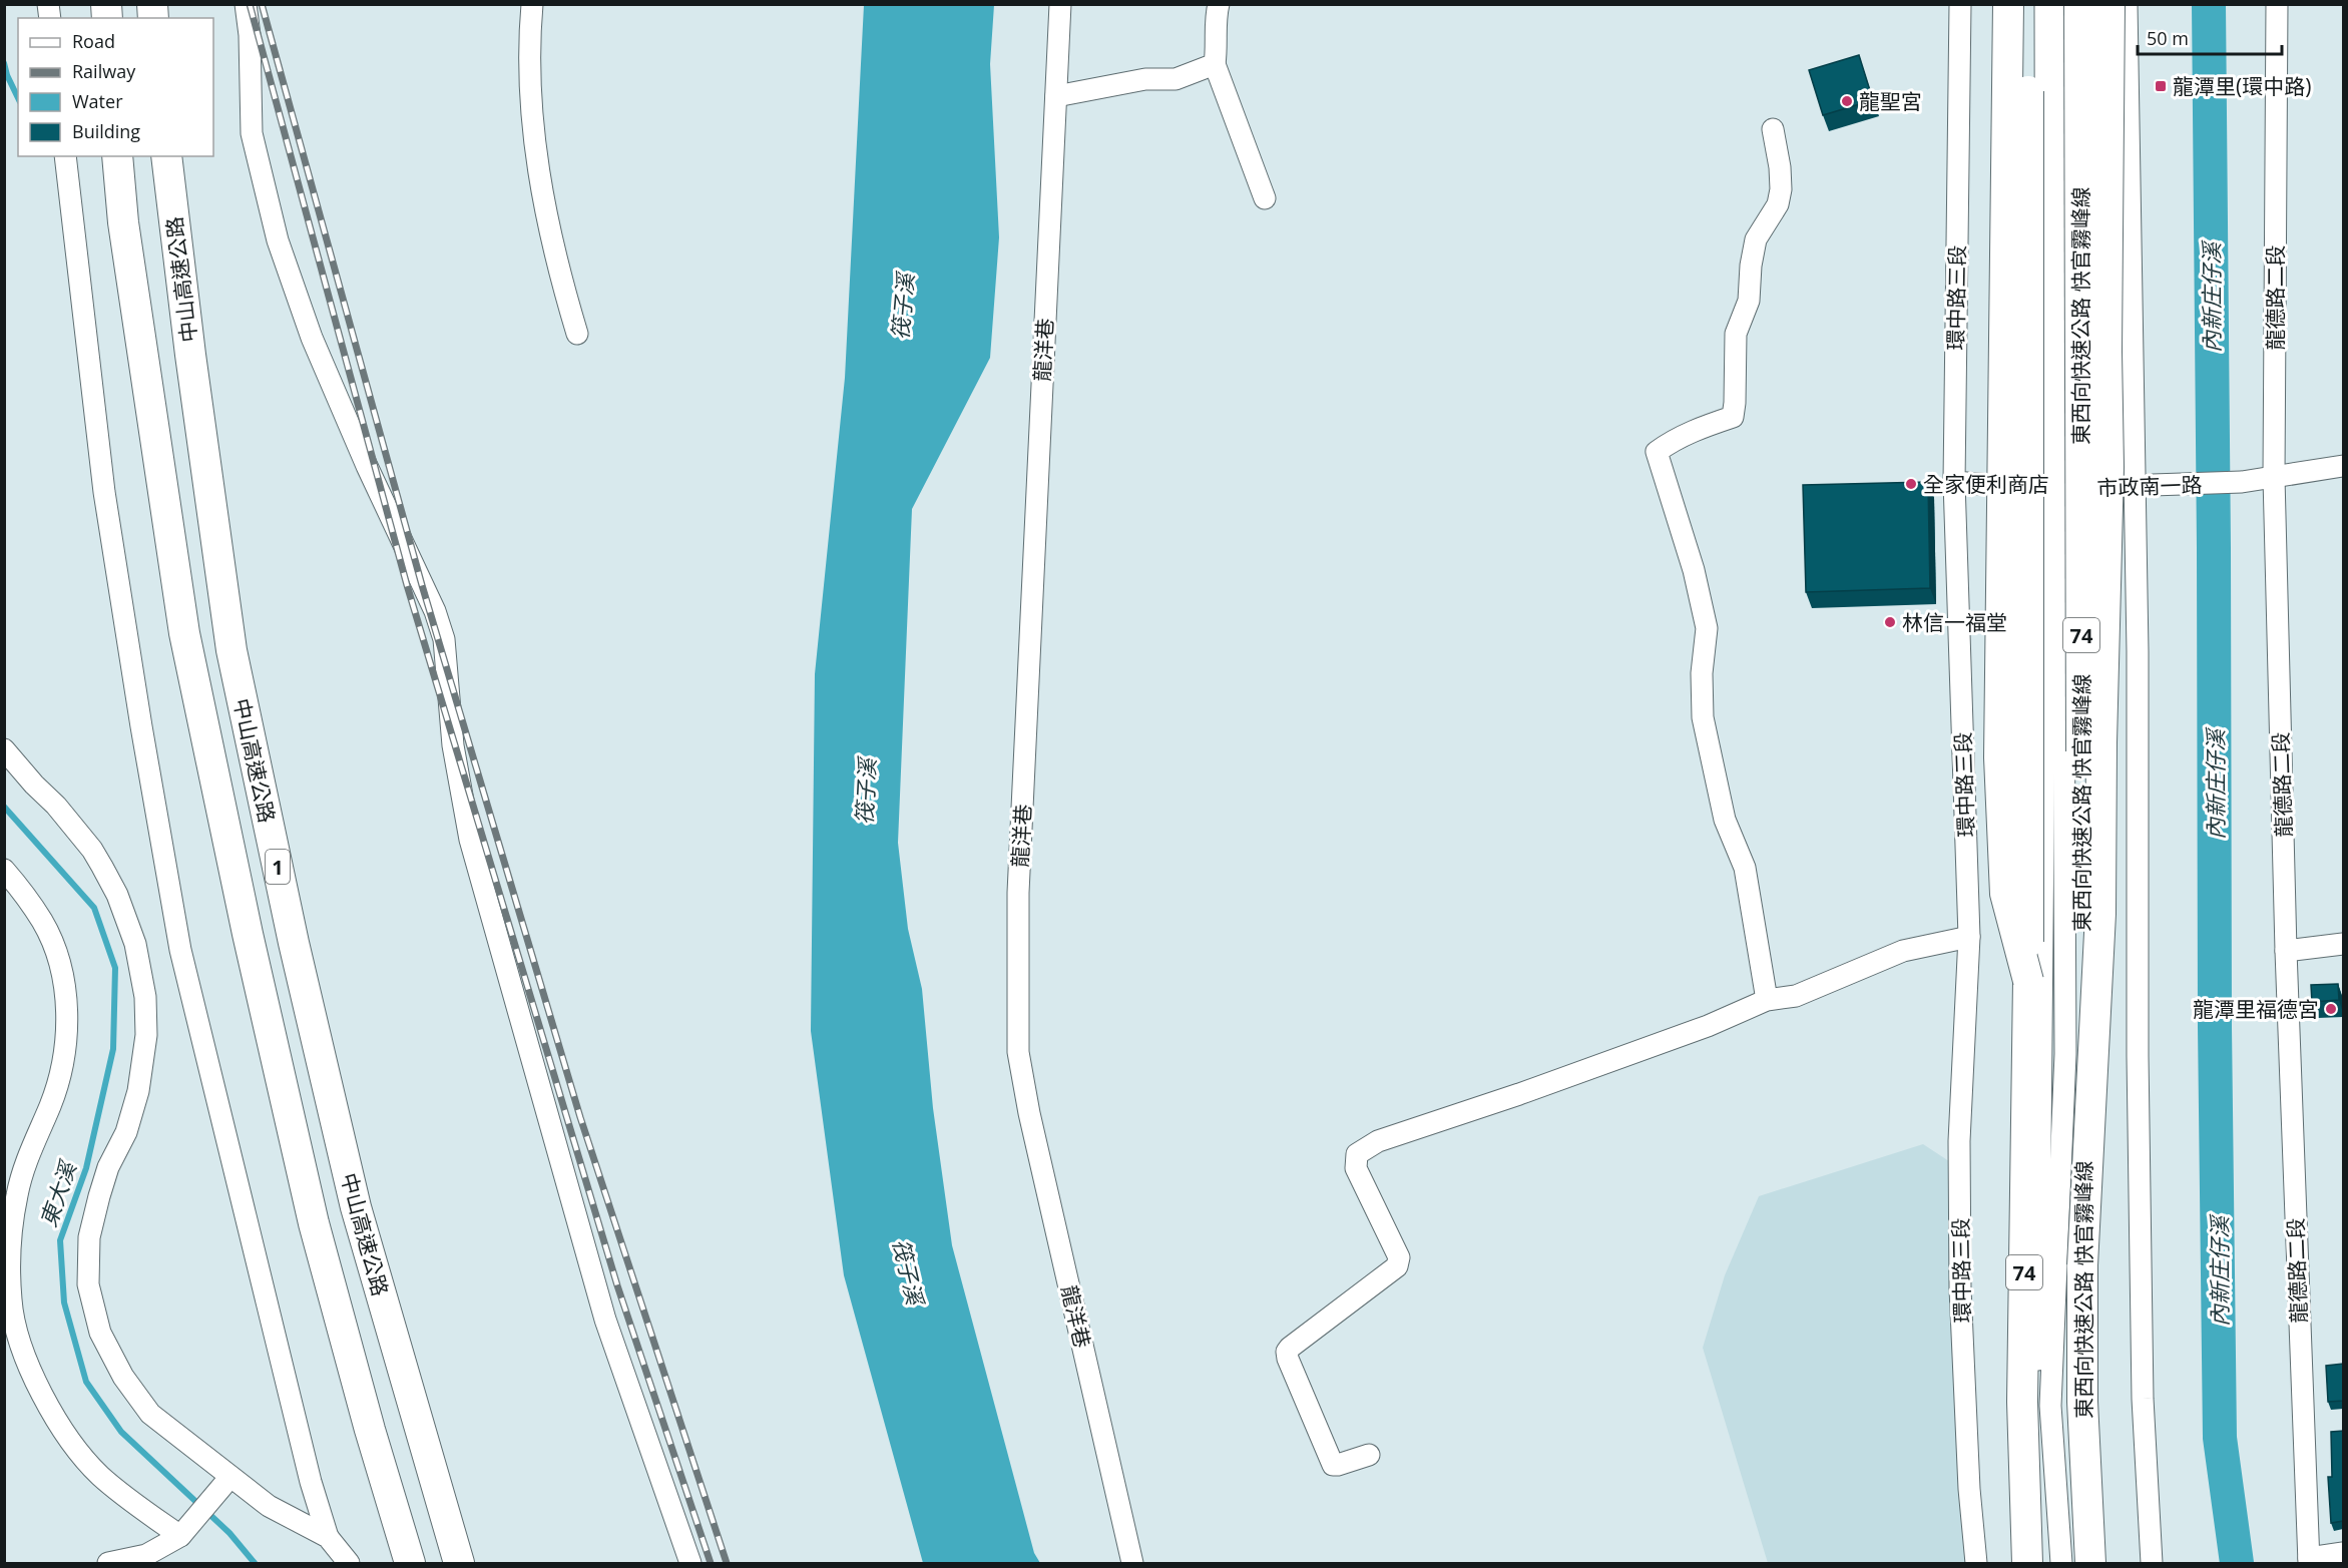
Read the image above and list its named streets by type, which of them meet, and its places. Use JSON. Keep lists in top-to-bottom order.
{
  "streets": {
    "highway": [
      "中山高速公路",
      "東西向快速公路 快官霧峰線",
      "74",
      "1"
    ],
    "street": [
      "環中路三段",
      "龍德路二段",
      "龍洋巷",
      "市政南一路"
    ]
  },
  "crossings": [
    ["環中路三段", "市政南一路"],
    ["龍德路二段", "市政南一路"]
  ],
  "water": ["內新庄仔溪", "筏子溪", "東大溪"],
  "places": {
    "transit": ["龍潭里(環中路)"],
    "other": [
      "龍聖宮",
      "全家便利商店",
      "林信一福堂",
      "龍潭里福德宮"
    ]
  },
  "legend": [
    "Road",
    "Railway",
    "Water",
    "Building"
  ],
  "scale_bar": "50 m"
}
